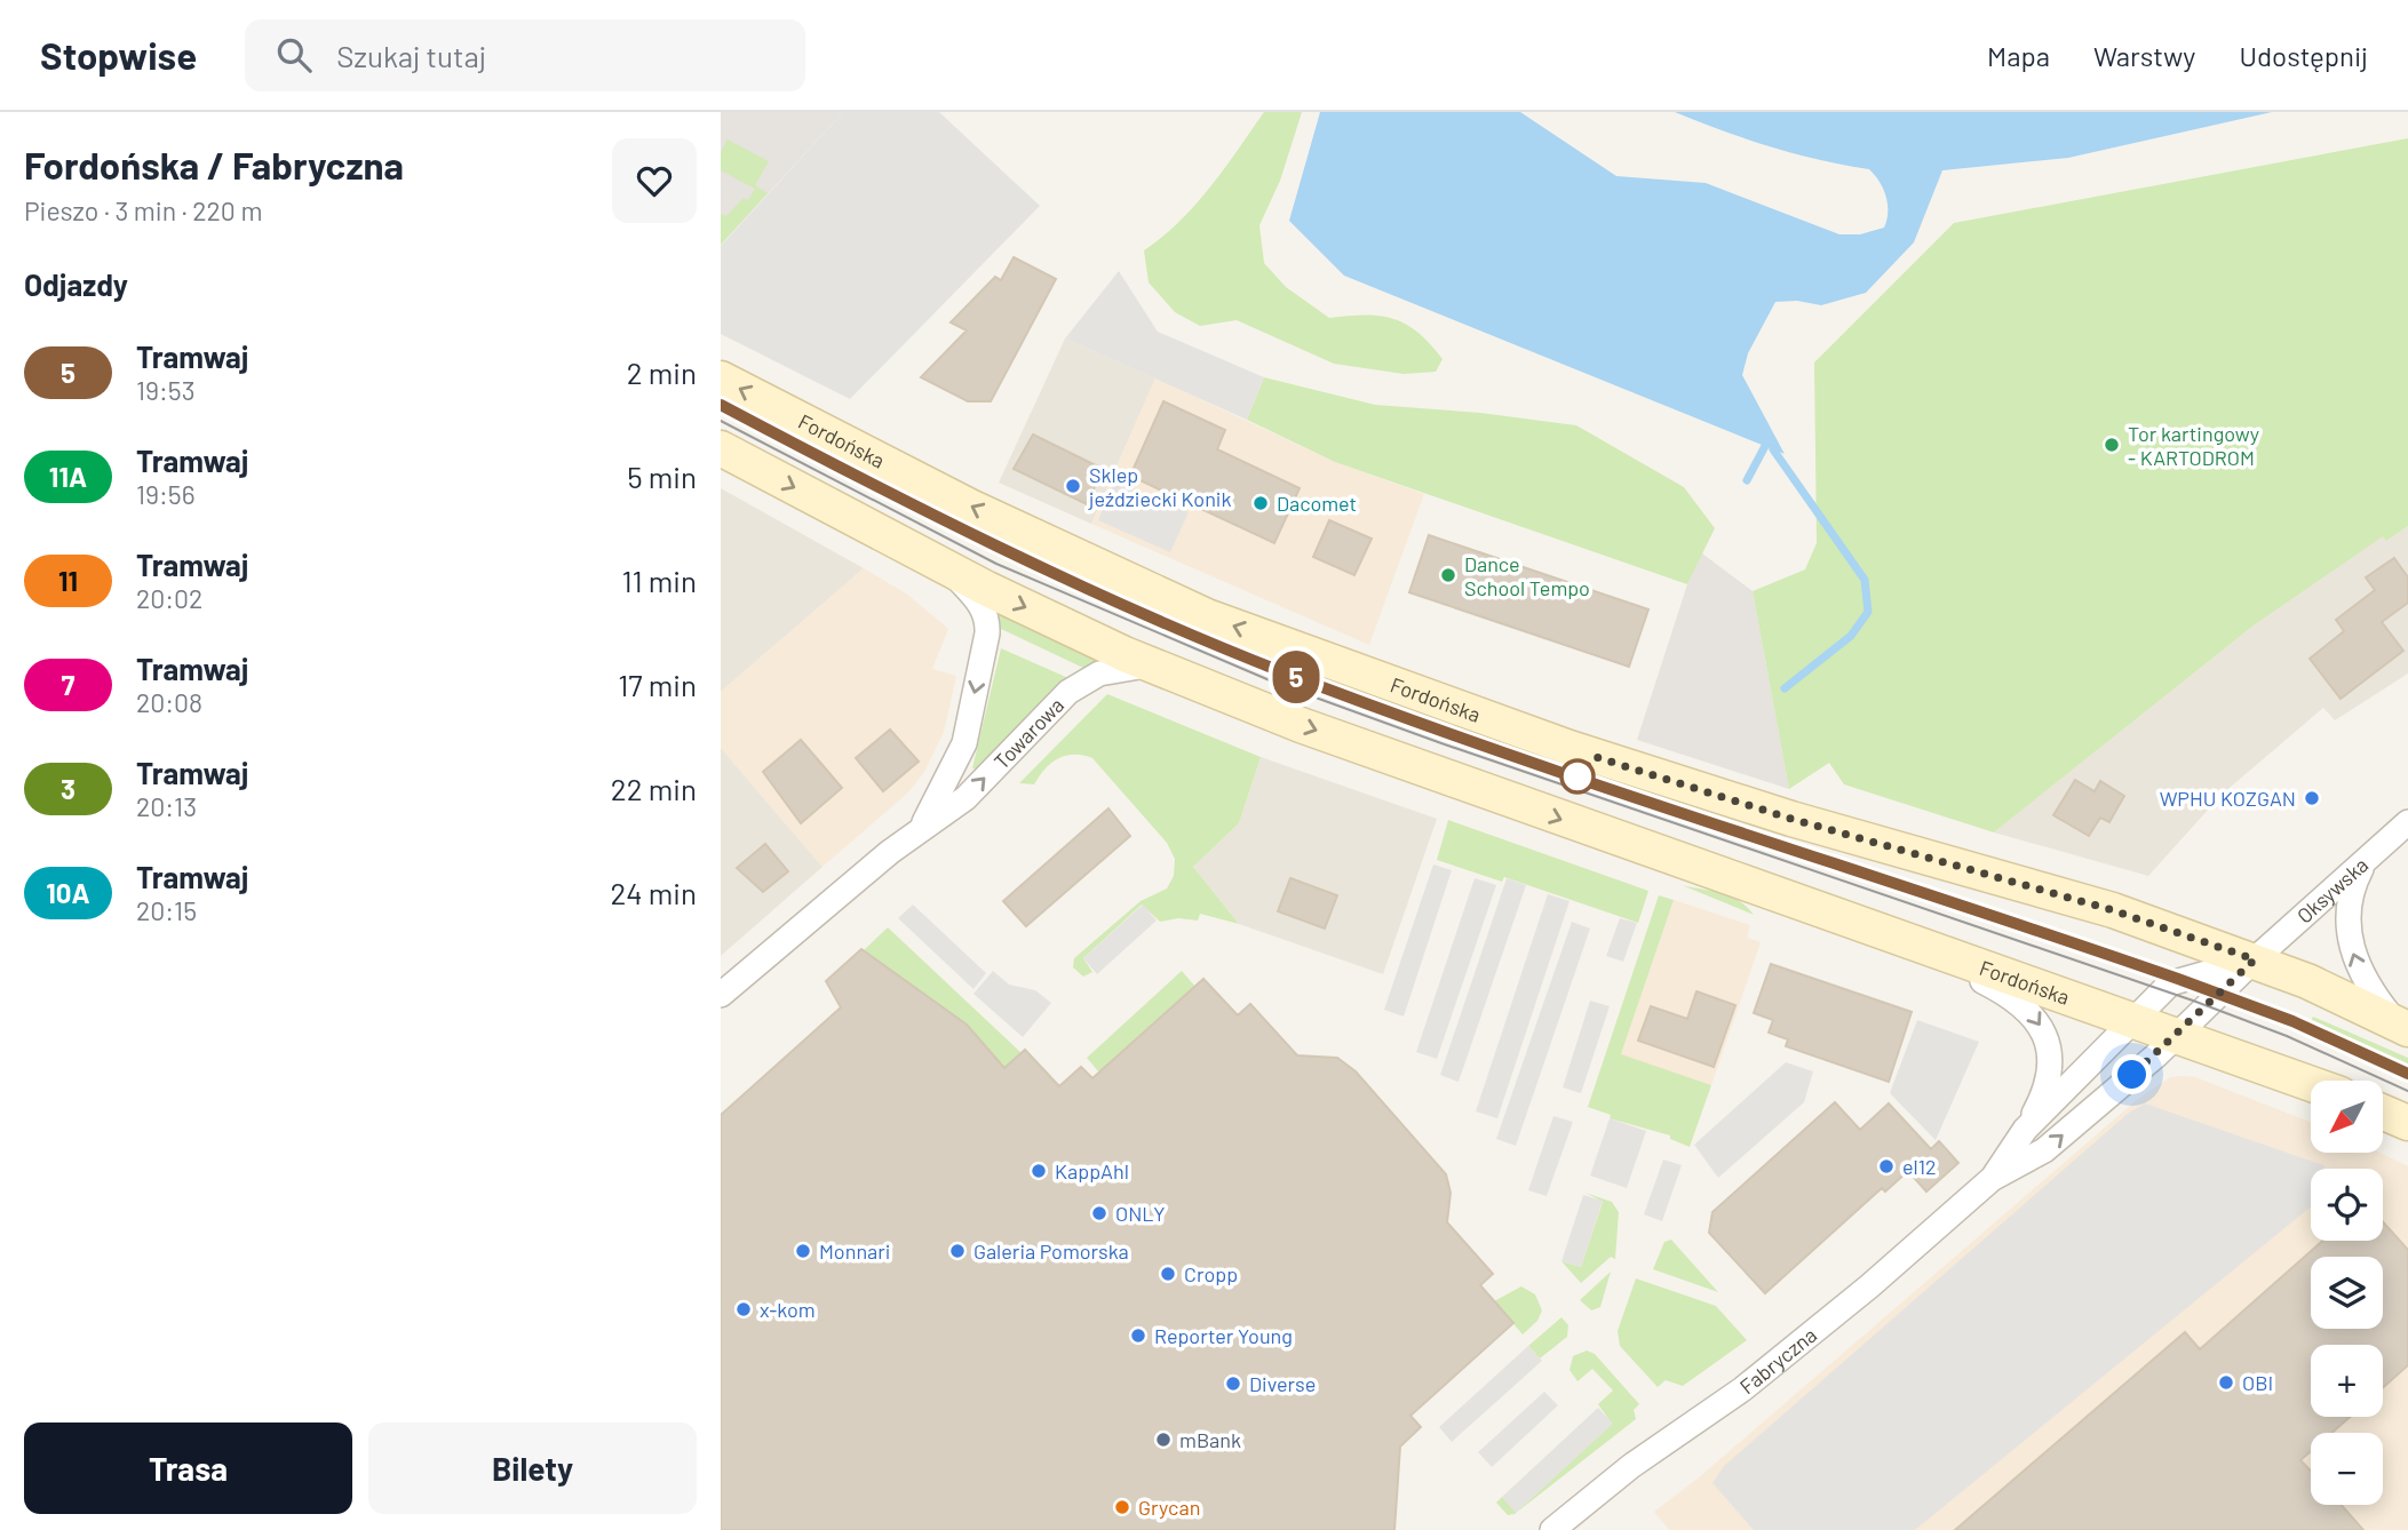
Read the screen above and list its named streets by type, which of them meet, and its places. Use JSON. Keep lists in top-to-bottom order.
{
  "streets": {
    "main road": ["Fordońska"],
    "street": ["Towarowa", "Oksywska", "Fabryczna"]
  },
  "crossings": [
    ["Fordońska", "Towarowa"],
    ["Fordońska", "Oksywska"],
    ["Fordońska", "Fabryczna"],
    ["Oksywska", "Fabryczna"]
  ],
  "places": [
    "Tor kartingowy - KARTODROM",
    "Sklep jeździecki Konik",
    "Dacomet",
    "Dance School Tempo",
    "WPHU KOZGAN",
    "el12",
    "KappAhl",
    "ONLY",
    "Monnari",
    "Galeria Pomorska",
    "Cropp",
    "x-kom",
    "Reporter Young",
    "OBI",
    "Diverse",
    "mBank",
    "Grycan"
  ],
  "lines": ["tram line 5"],
  "north": "bottom left",
  "page": {
    "header": "Stopwise",
    "search": "Szukaj tutaj",
    "nav": ["Mapa", "Warstwy", "Udostępnij"],
    "heading": [
      ["Fordońska / Fabryczna", "Pieszo · 3 min · 220 m"],
      "Odjazdy"
    ],
    "on_map": "5",
    "list": [
      {
        "mark": "5",
        "name": "Tramwaj",
        "note": "19:53",
        "value": "2 min"
      },
      {
        "mark": "11A",
        "name": "Tramwaj",
        "note": "19:56",
        "value": "5 min"
      },
      {
        "mark": "11",
        "name": "Tramwaj",
        "note": "20:02",
        "value": "11 min"
      },
      {
        "mark": "7",
        "name": "Tramwaj",
        "note": "20:08",
        "value": "17 min"
      },
      {
        "mark": "3",
        "name": "Tramwaj",
        "note": "20:13",
        "value": "22 min"
      },
      {
        "mark": "10A",
        "name": "Tramwaj",
        "note": "20:15",
        "value": "24 min"
      }
    ],
    "map_buttons": ["+", "−"],
    "buttons": ["Trasa", "Bilety"]
  }
}
